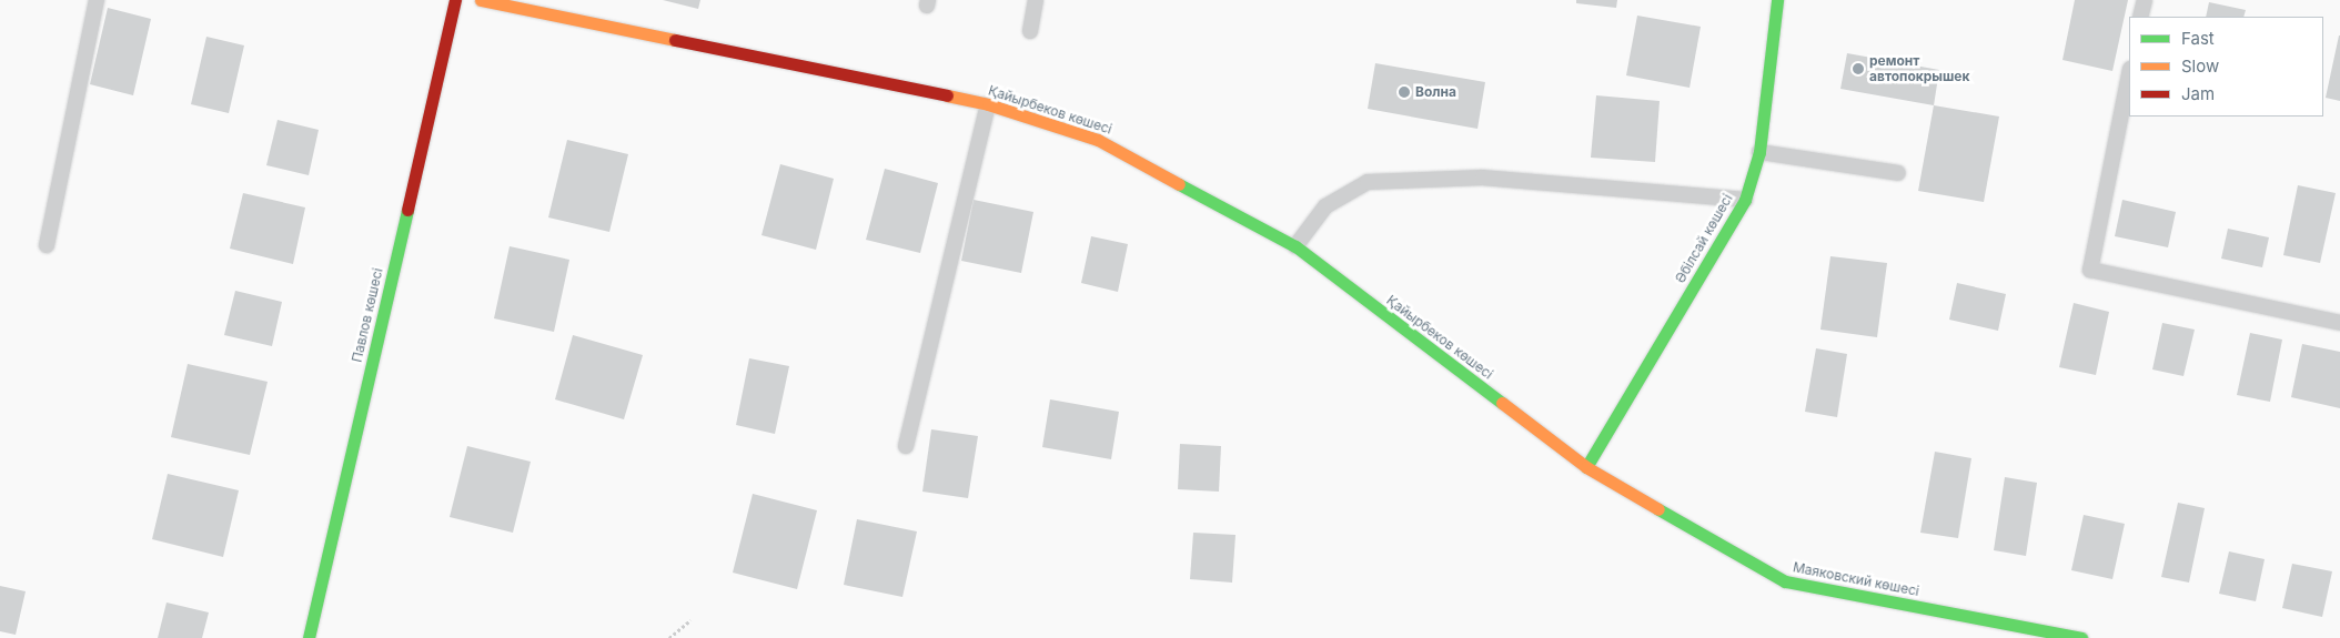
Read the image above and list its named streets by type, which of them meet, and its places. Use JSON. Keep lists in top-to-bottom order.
{
  "streets": {
    "main road": [
      "Қайырбеков көшесі",
      "Әбілсай көшесі",
      "Павлов көшесі",
      "Маяковский көшесі"
    ]
  },
  "crossings": [
    ["Қайырбеков көшесі", "Әбілсай көшесі"],
    ["Қайырбеков көшесі", "Маяковский көшесі"],
    ["Әбілсай көшесі", "Маяковский көшесі"]
  ],
  "places": ["ремонт автопокрышек", "Волна"],
  "legend": ["Fast", "Slow", "Jam"]
}
